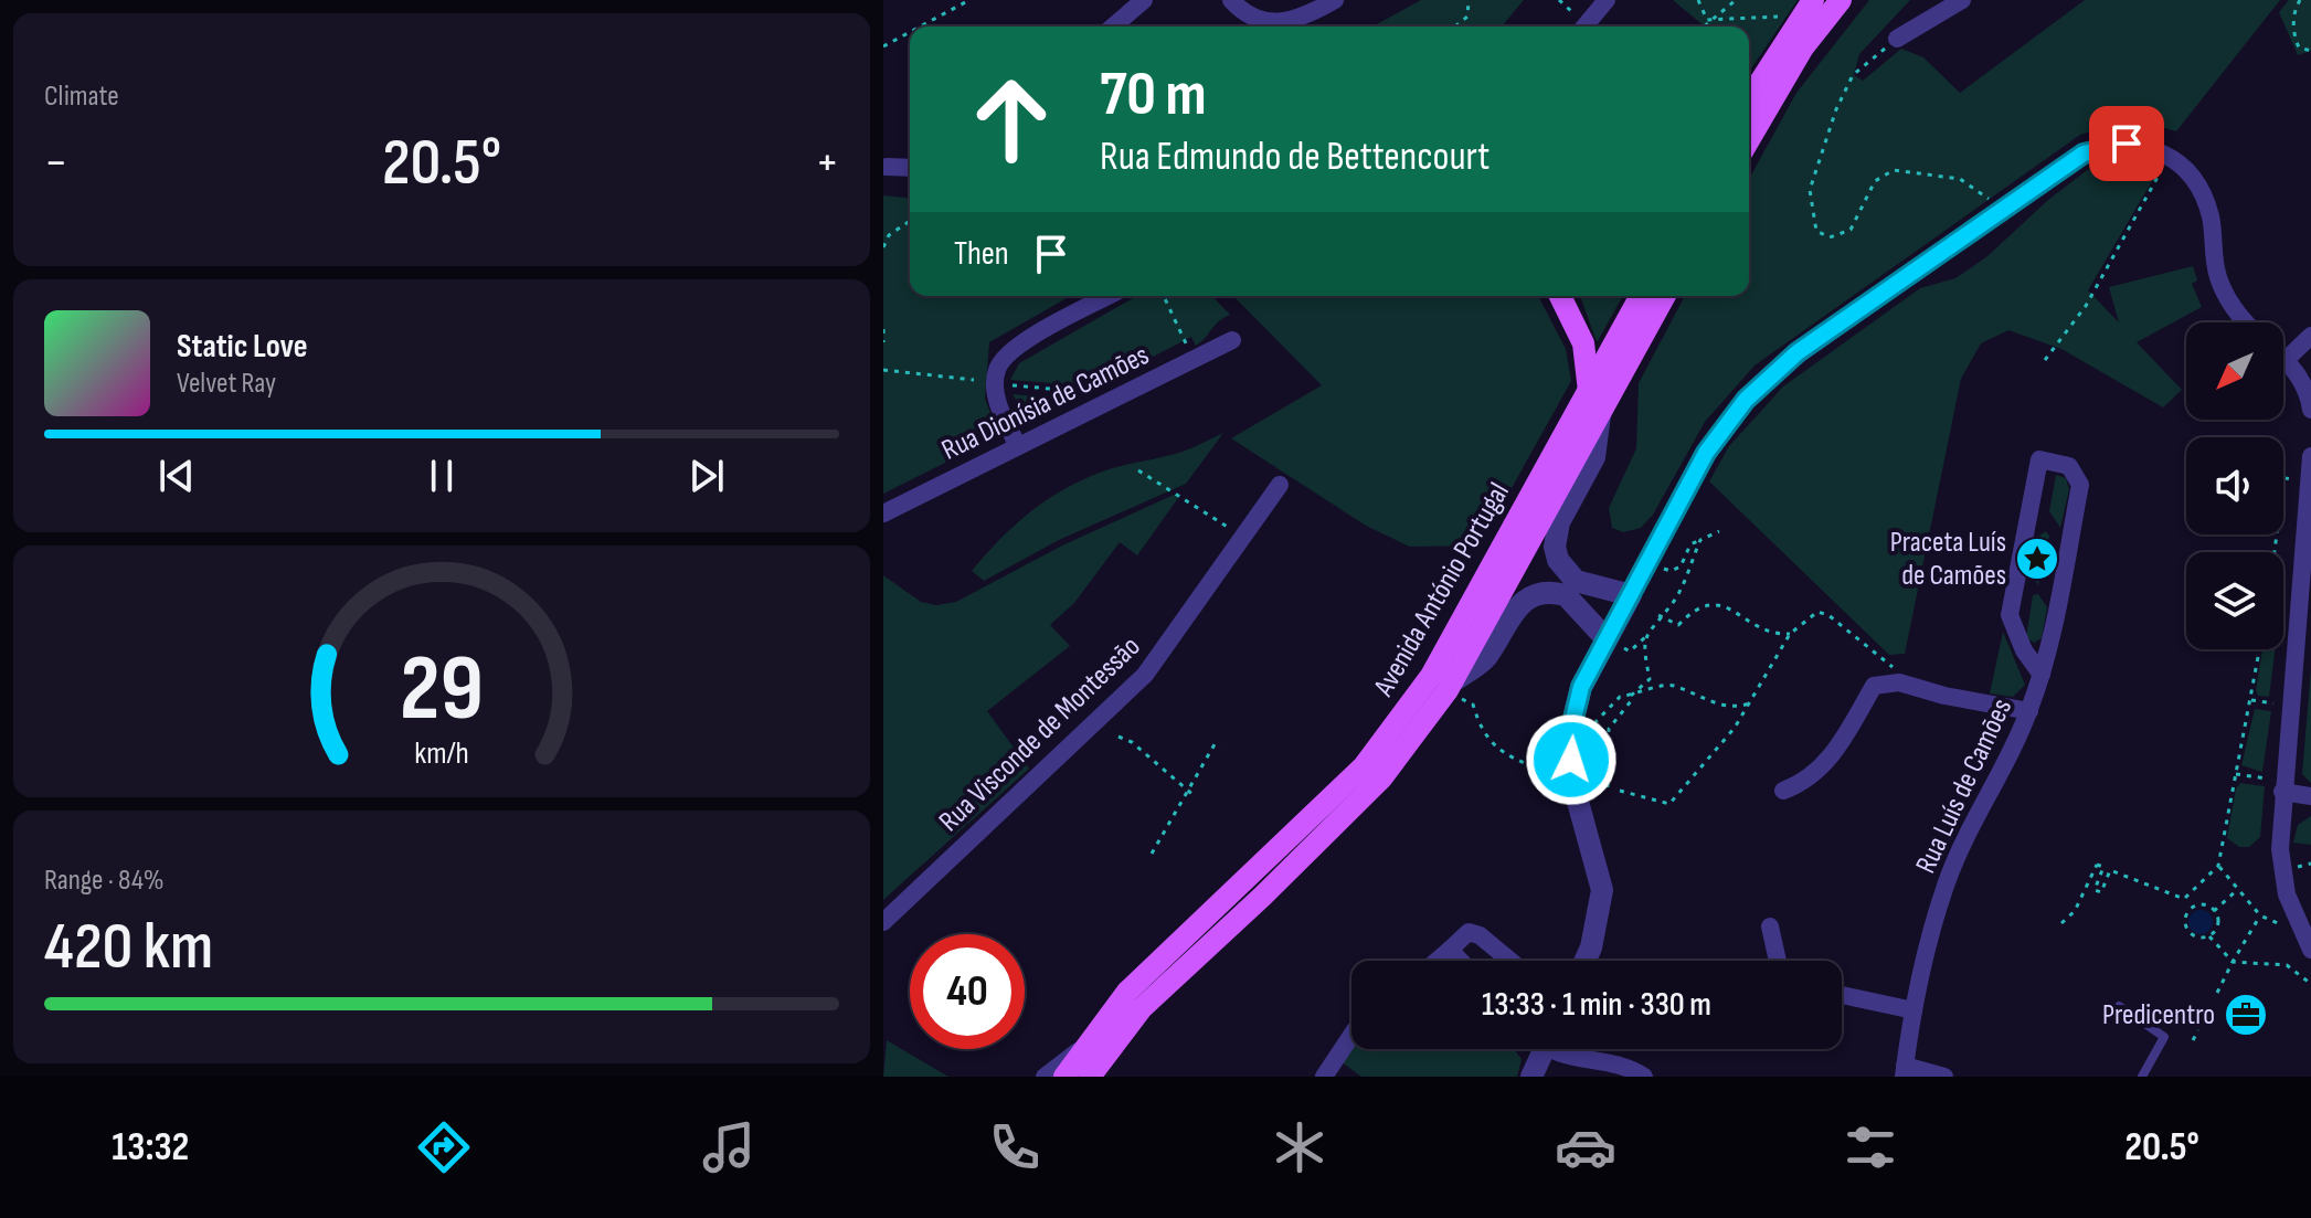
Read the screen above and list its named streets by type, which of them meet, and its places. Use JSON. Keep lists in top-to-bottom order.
{
  "streets": {
    "main road": ["Avenida António Portugal"],
    "street": ["Rua Dionísia de Camões", "Rua Visconde de Montessão", "Rua Luís de Camões"]
  },
  "places": {
    "place": ["Praceta Luís de Camões"],
    "office": ["Predicentro"]
  },
  "north": "bottom left",
  "page": {
    "tile": [
      "Climate",
      ["Range · 84%", "420 km"]
    ],
    "turn": ["70 m", "Rua Edmundo de Bettencourt"],
    "heat": ["−", "20.5°", "+"],
    "then": "Then",
    "song": ["Static Love", "Velvet Ray"],
    "limit": "40",
    "trip": "13:33 · 1 min · 330 m",
    "tabs": ["13:32", "20.5°"],
    "gauge": ["29", "km/h"]
  }
}
